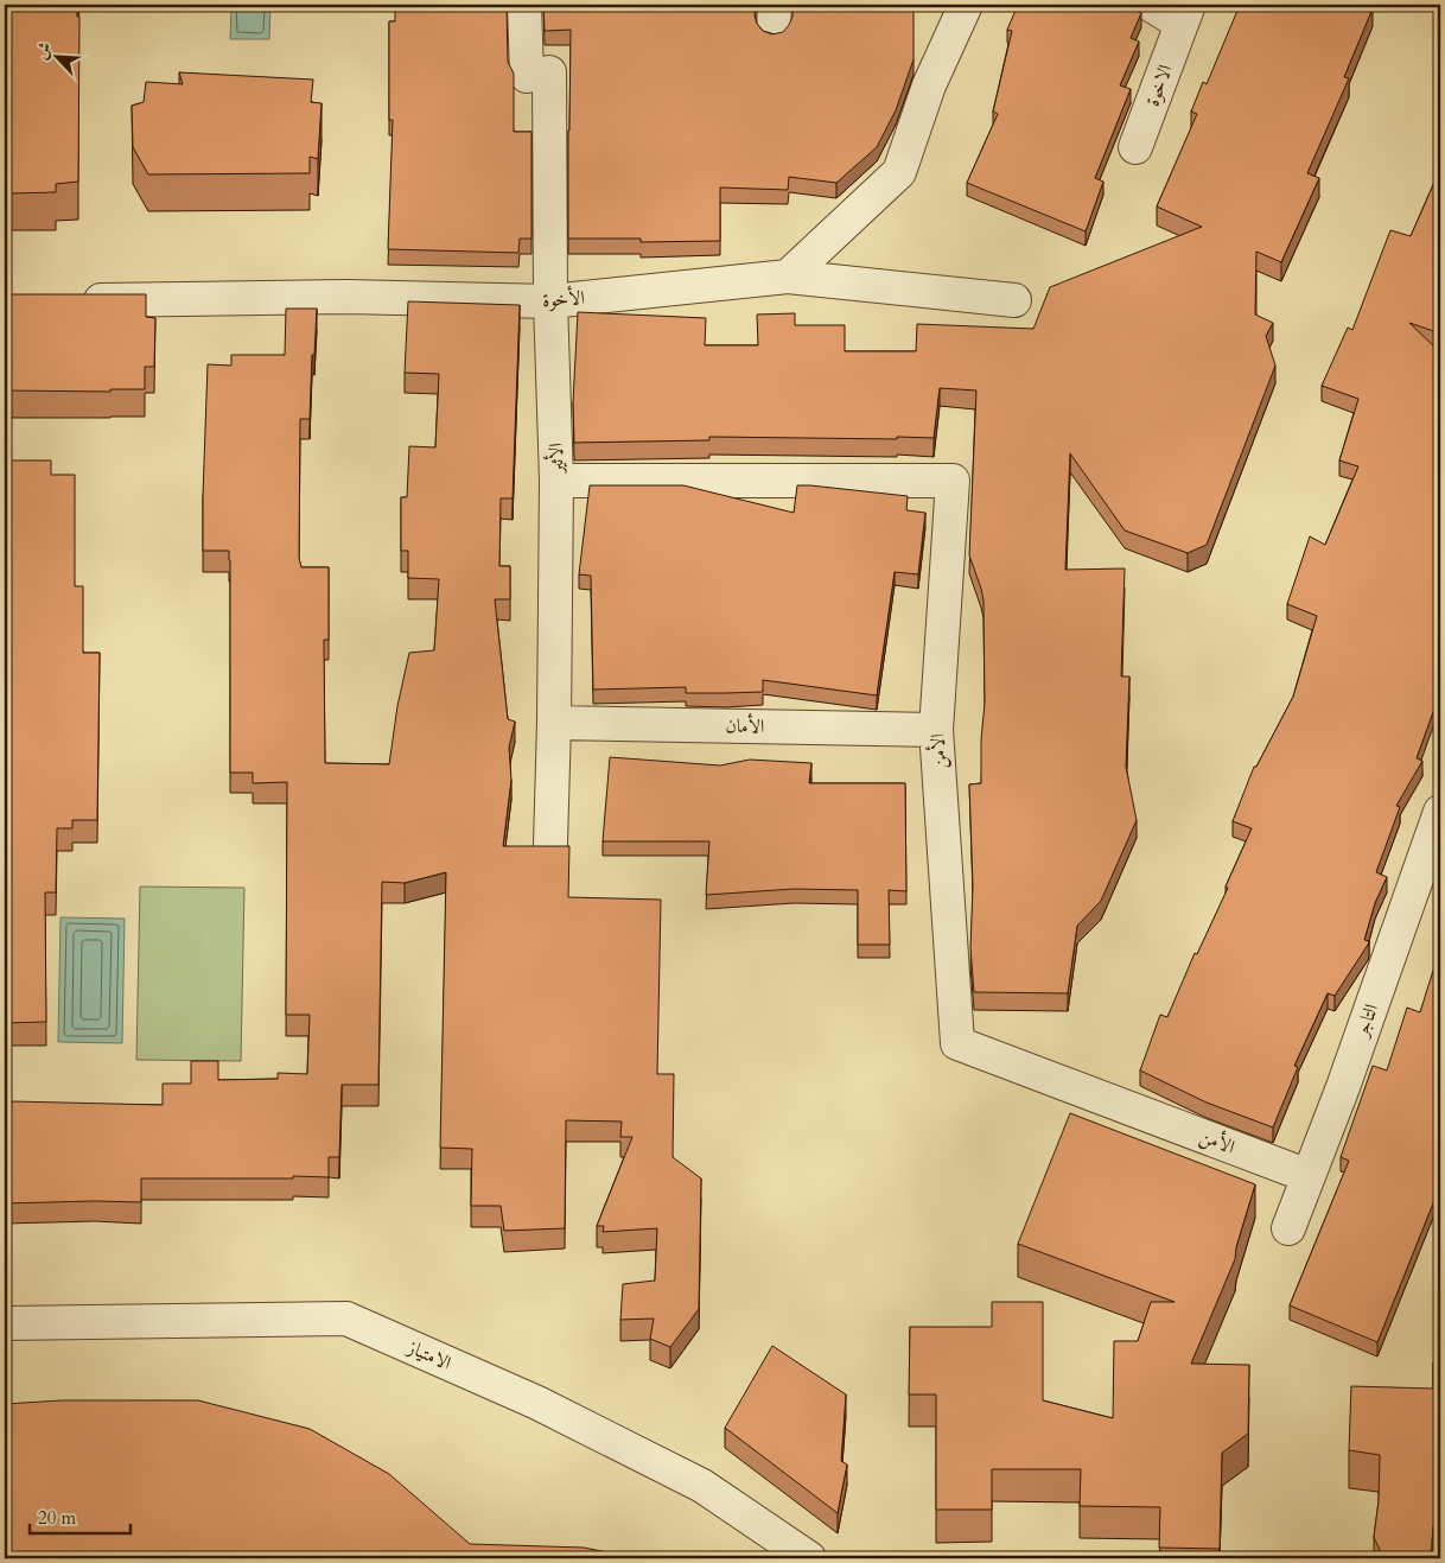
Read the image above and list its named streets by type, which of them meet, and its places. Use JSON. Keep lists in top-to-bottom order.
{
  "streets": {
    "street": [
      "الاخوة",
      "الأخوة",
      "الأثير",
      "الأمان",
      "الأمن",
      "التاجر",
      "الامتياز"
    ]
  },
  "crossings": [
    ["الأخوة", "الأثير"],
    ["الأثير", "الأمان"],
    ["الأثير", "الأمن"],
    ["الأمان", "الأمن"],
    ["الأمن", "التاجر"]
  ],
  "scale_bar": "20 m",
  "north": "top left"
}
